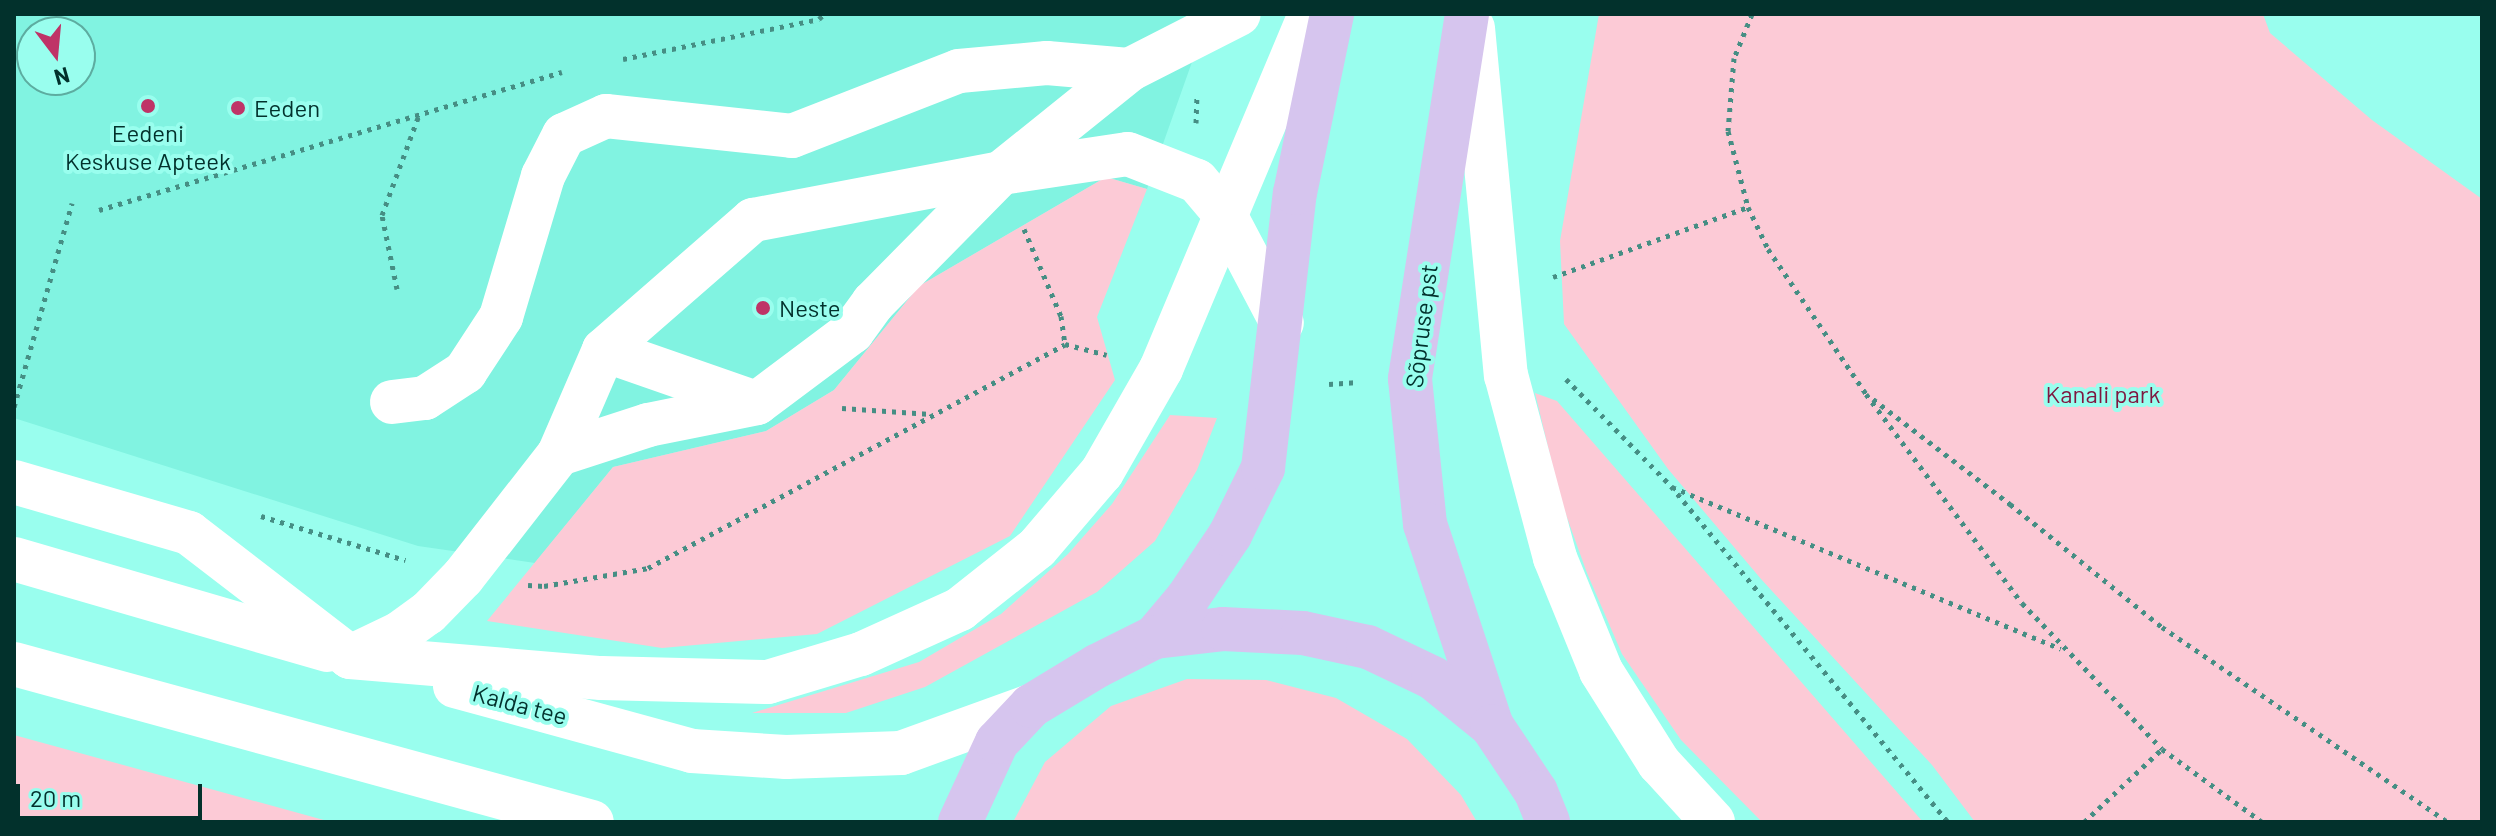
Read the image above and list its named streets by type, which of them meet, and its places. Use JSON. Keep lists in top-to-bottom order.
{
  "streets": {
    "main road": ["Sõpruse pst"],
    "street": ["Kalda tee"]
  },
  "parks": ["Kanali park"],
  "places": ["Eedeni Keskuse Apteek", "Eeden", "Neste"],
  "scale_bar": "20 m",
  "north": "bottom"
}
